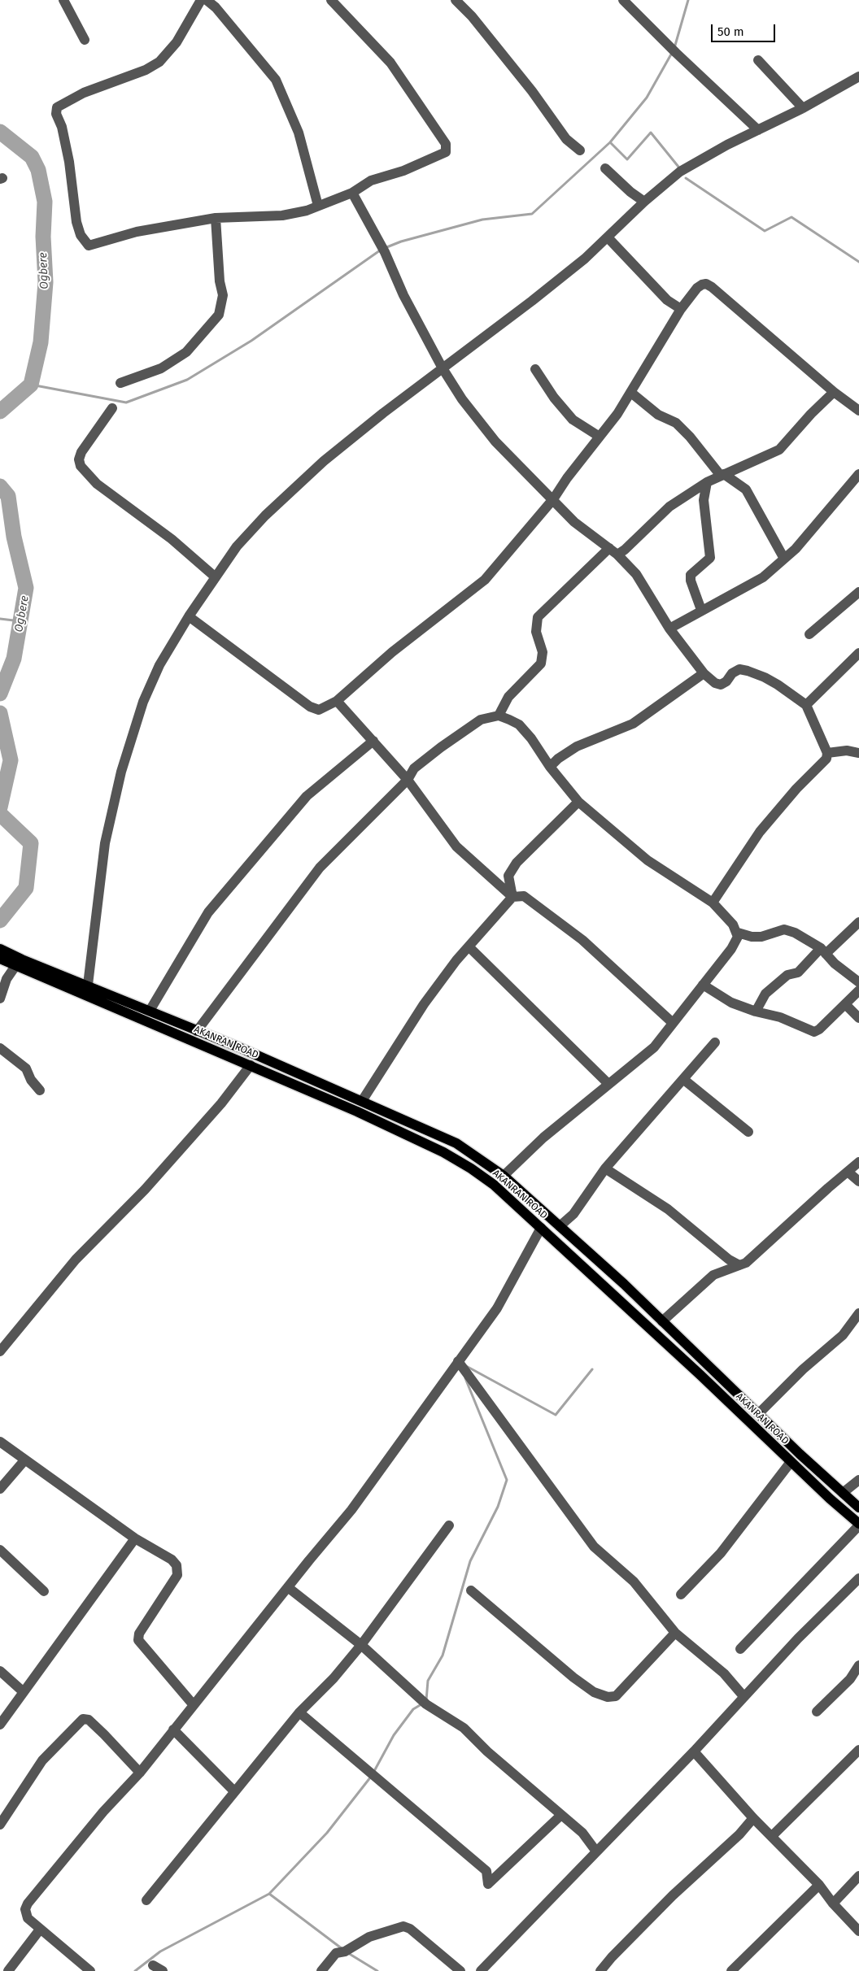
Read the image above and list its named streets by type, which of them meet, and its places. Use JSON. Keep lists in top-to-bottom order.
{
  "streets": {
    "main road": ["AKANRAN ROAD"]
  },
  "water": ["Ogbere"],
  "scale_bar": "50 m"
}
